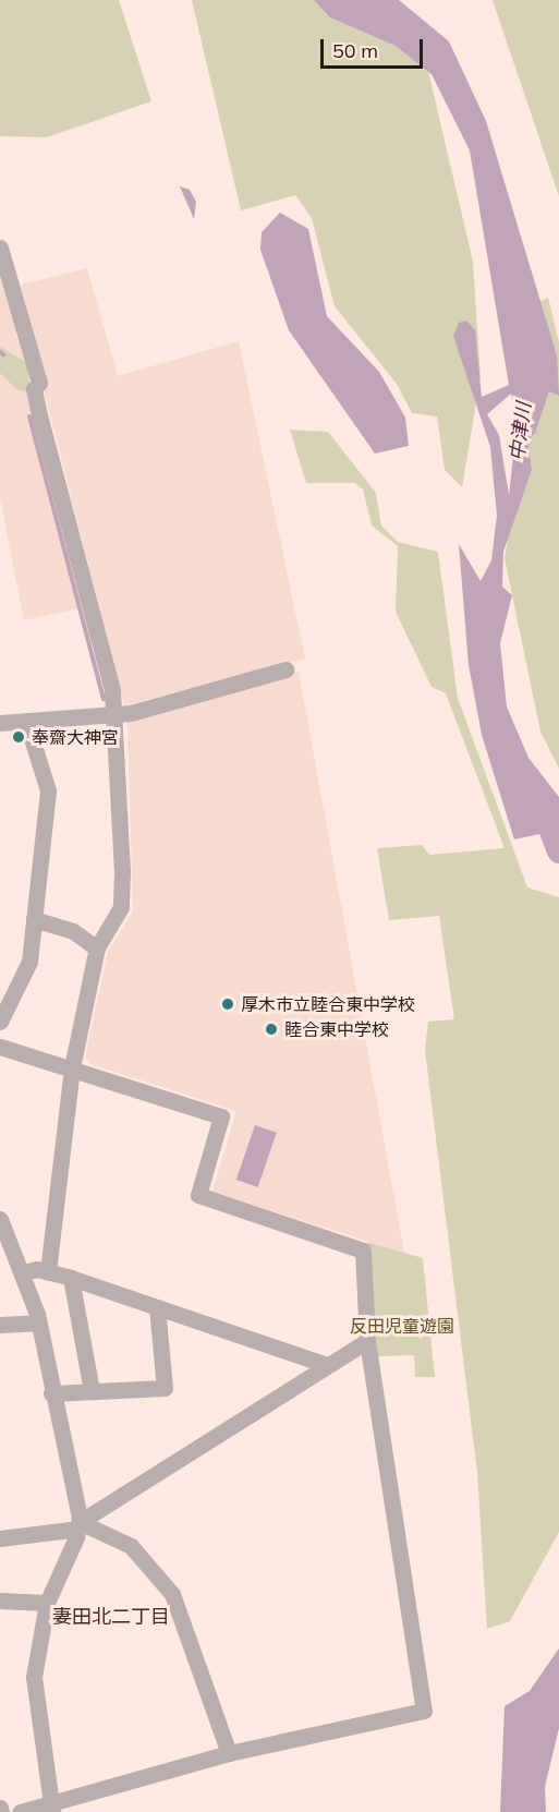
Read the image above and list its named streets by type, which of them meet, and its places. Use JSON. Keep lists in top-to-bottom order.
{
  "districts": ["妻田北二丁目"],
  "water": ["中津川"],
  "parks": ["反田児童遊園"],
  "places": ["奉齋大神宮", "厚木市立睦合東中学校", "睦合東中学校"],
  "scale_bar": "50 m"
}
